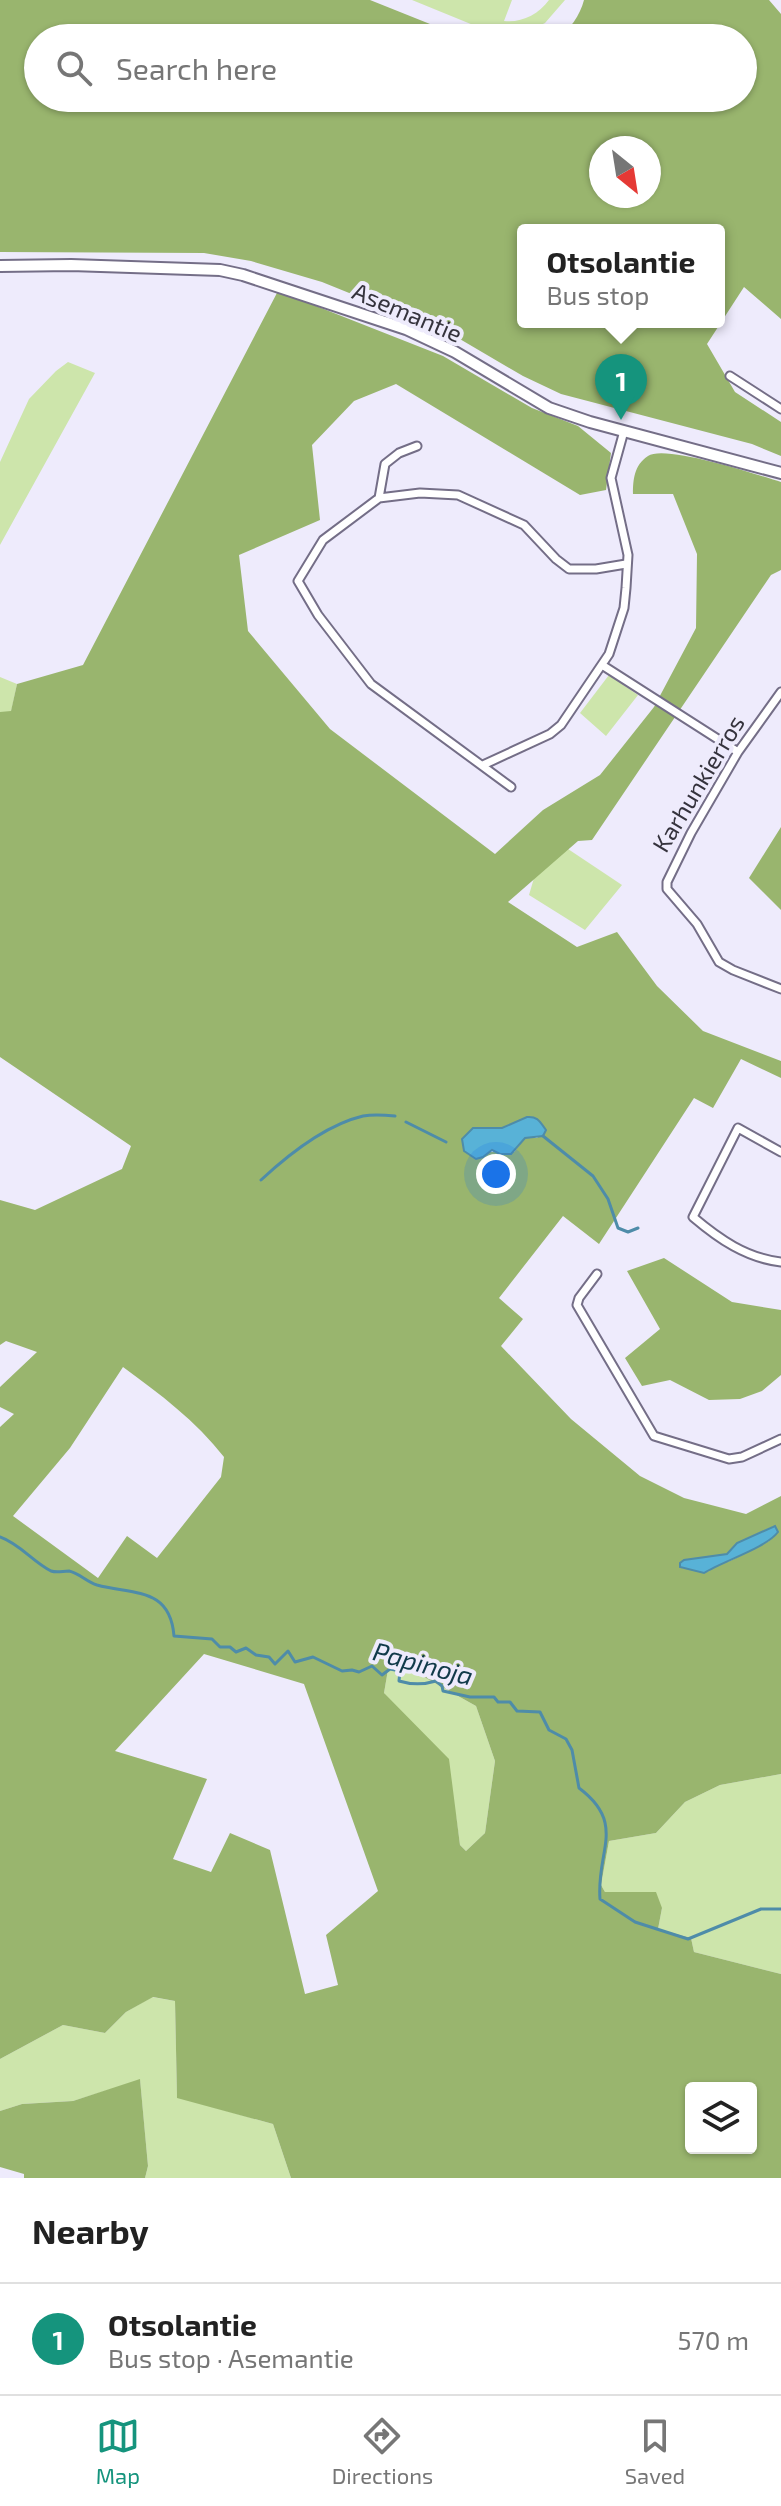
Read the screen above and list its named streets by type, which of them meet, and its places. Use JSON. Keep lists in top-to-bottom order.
{
  "streets": {
    "main road": ["Asemantie"],
    "street": ["Karhunkierros"]
  },
  "water": ["Papinoja"],
  "north": "bottom right",
  "page": {
    "search": "Search here",
    "popup": ["Otsolantie", "Bus stop"],
    "pins": "1",
    "heading": "Nearby",
    "list": [
      {
        "mark": "1",
        "name": "Otsolantie",
        "note": "Bus stop · Asemantie",
        "value": "570 m"
      }
    ],
    "nav": ["Map", "Directions", "Saved"]
  }
}
